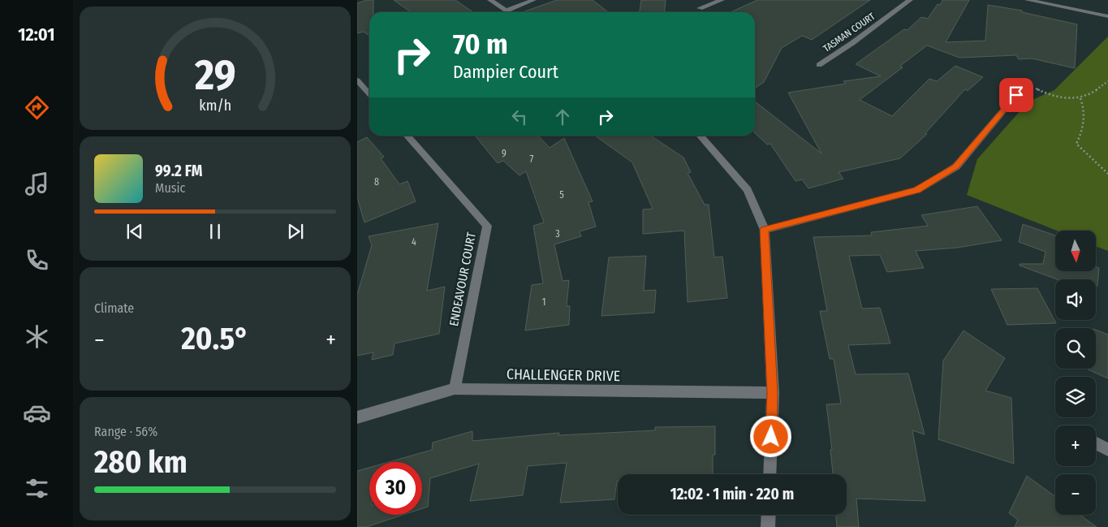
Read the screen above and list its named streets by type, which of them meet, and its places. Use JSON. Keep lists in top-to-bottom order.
{
  "streets": {
    "street": ["TASMAN COURT", "ENDEAVOUR COURT", "CHALLENGER DRIVE"]
  },
  "crossings": [
    ["ENDEAVOUR COURT", "CHALLENGER DRIVE"]
  ],
  "house_numbers": [
    "9",
    "7",
    "8",
    "5",
    "3",
    "4",
    "1"
  ],
  "north": "bottom",
  "page": {
    "tabs": "12:01",
    "turn": ["70 m", "Dampier Court"],
    "song": ["99.2 FM", "Music"],
    "map_buttons": ["+", "−"],
    "tile": [
      "Climate",
      ["Range · 56%", "280 km"]
    ],
    "heat": ["−", "20.5°", "+"],
    "limit": "30",
    "trip": "12:02 · 1 min · 220 m",
    "gauge": ["29", "km/h"]
  }
}
